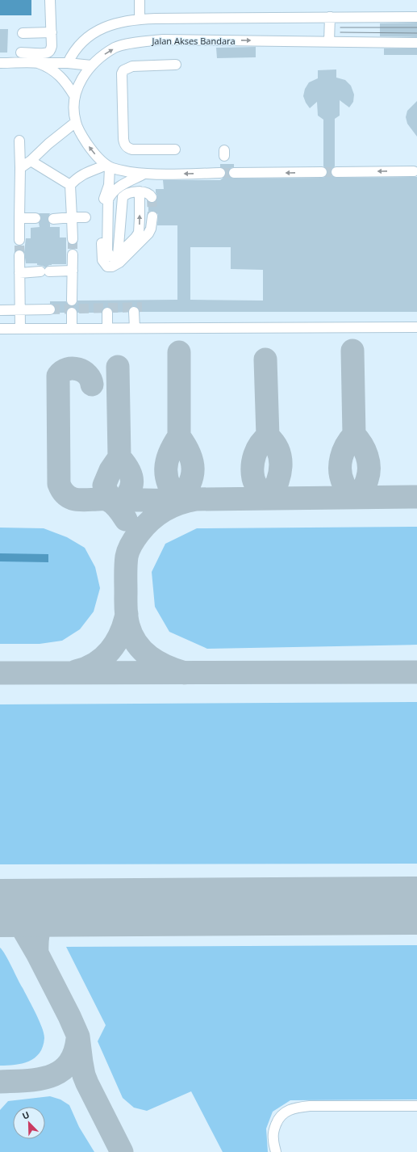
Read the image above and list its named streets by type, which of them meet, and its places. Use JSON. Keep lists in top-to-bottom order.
{
  "streets": {
    "street": ["Jalan Akses Bandara"]
  },
  "north": "top left"
}
